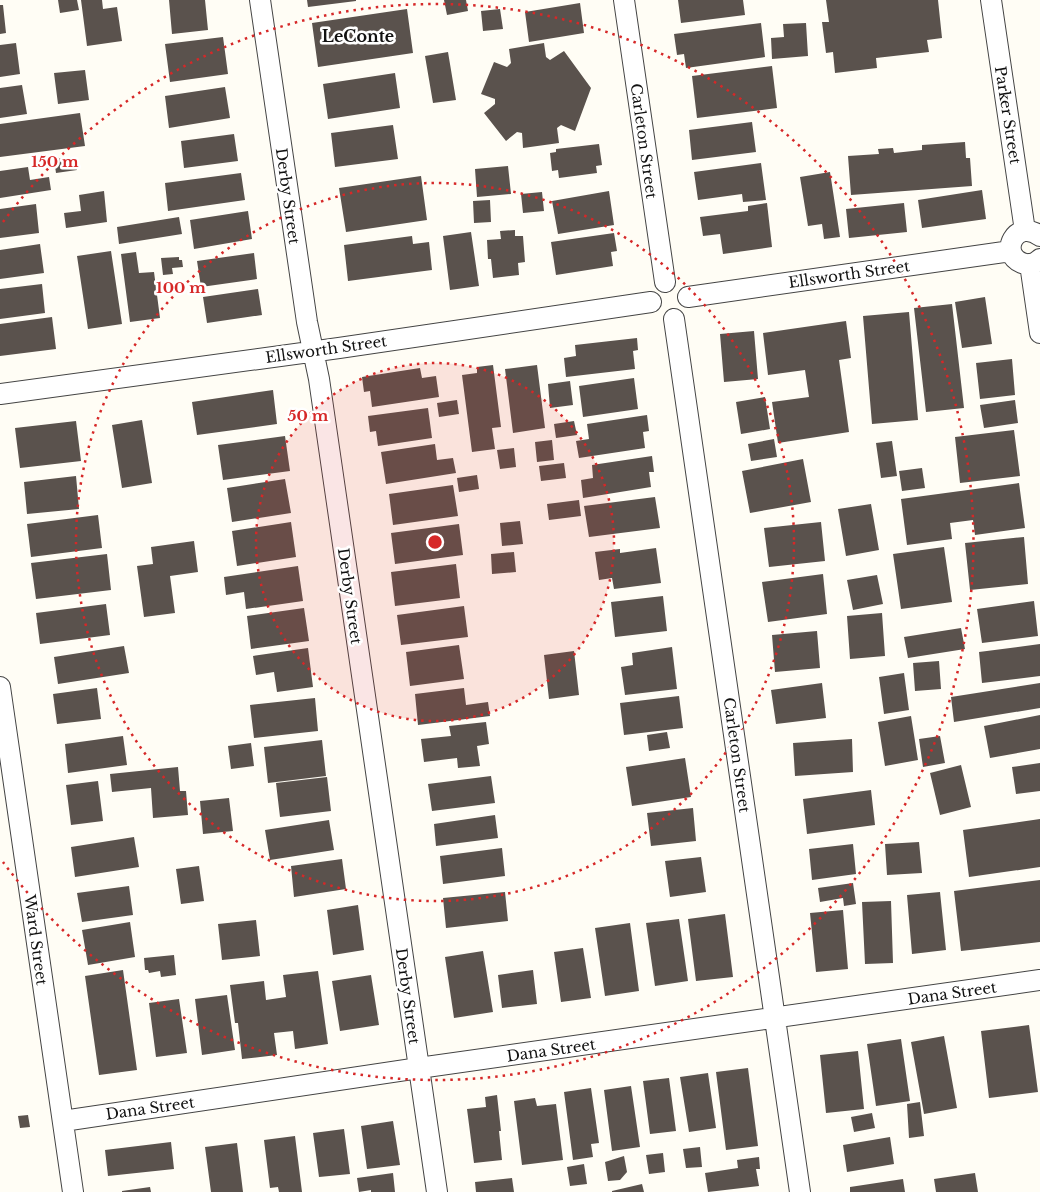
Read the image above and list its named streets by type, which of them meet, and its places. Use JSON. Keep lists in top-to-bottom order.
{
  "streets": {
    "street": [
      "Parker Street",
      "Carleton Street",
      "Derby Street",
      "Ellsworth Street",
      "Ward Street",
      "Dana Street"
    ]
  },
  "crossings": [
    ["Carleton Street", "Ellsworth Street"],
    ["Carleton Street", "Dana Street"],
    ["Derby Street", "Ellsworth Street"],
    ["Derby Street", "Dana Street"],
    ["Ward Street", "Dana Street"]
  ],
  "districts": ["LeConte"],
  "rings": ["150 m", "100 m", "50 m"]
}
